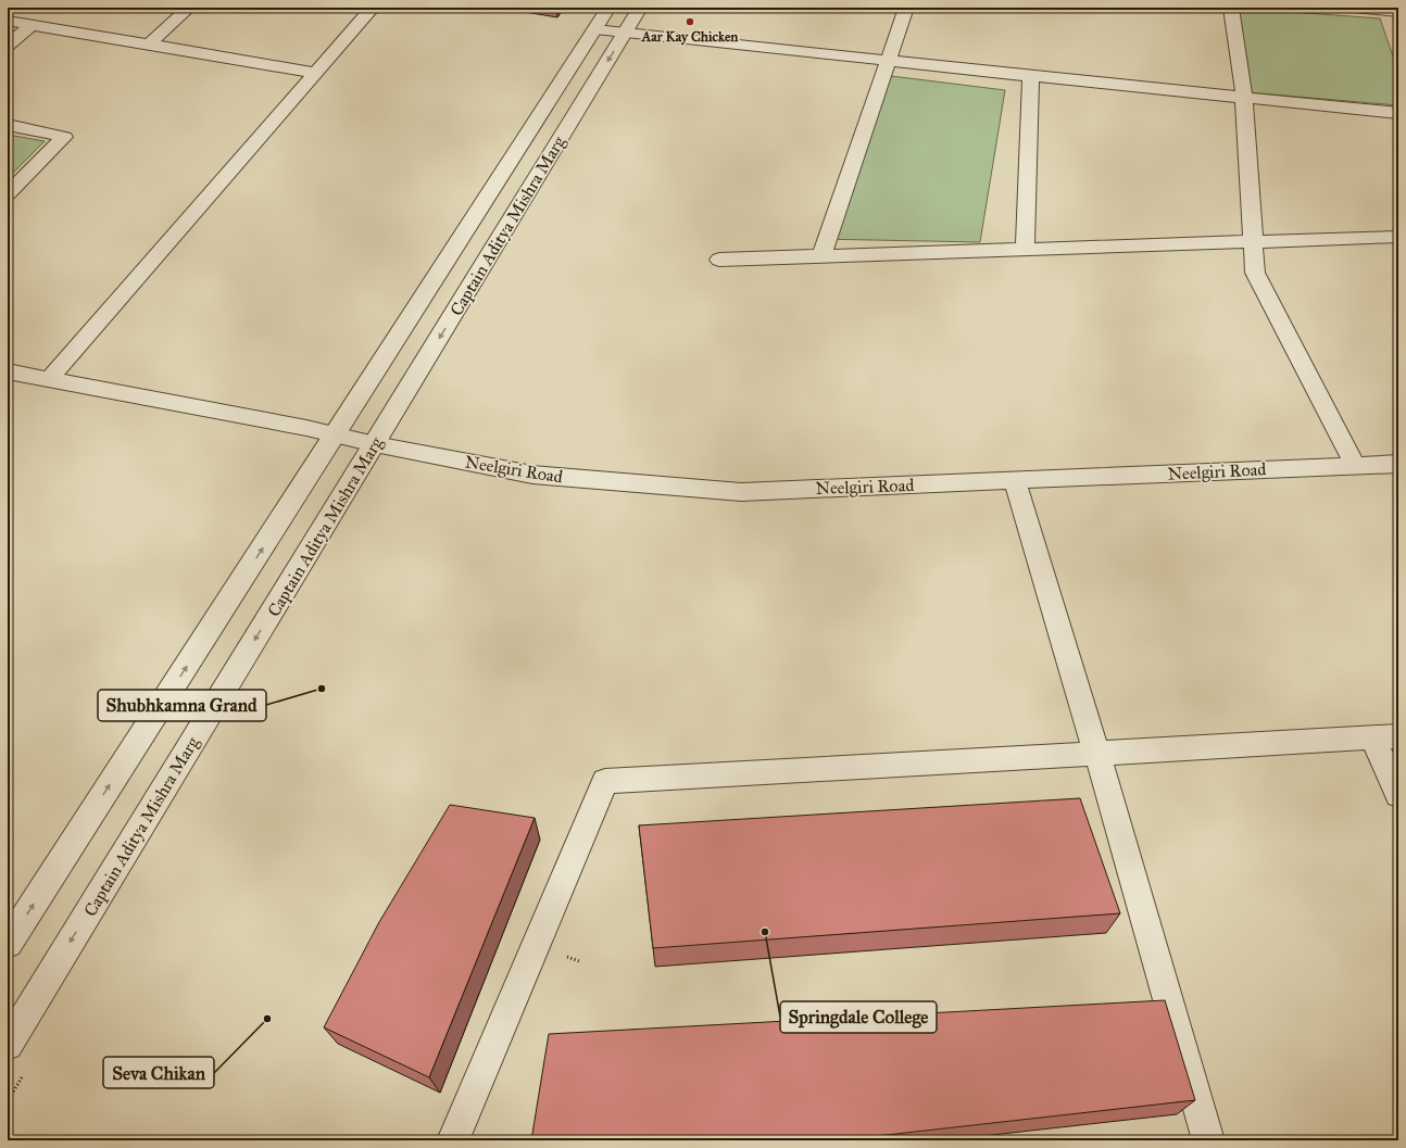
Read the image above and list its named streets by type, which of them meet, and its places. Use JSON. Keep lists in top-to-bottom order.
{
  "streets": {
    "street": ["Captain Aditya Mishra Marg", "Neelgiri Road"]
  },
  "crossings": [
    ["Captain Aditya Mishra Marg", "Neelgiri Road"]
  ],
  "places": [
    "Aar Kay Chicken",
    "Shubhkamna Grand",
    "Springdale College",
    "Seva Chikan"
  ]
}
